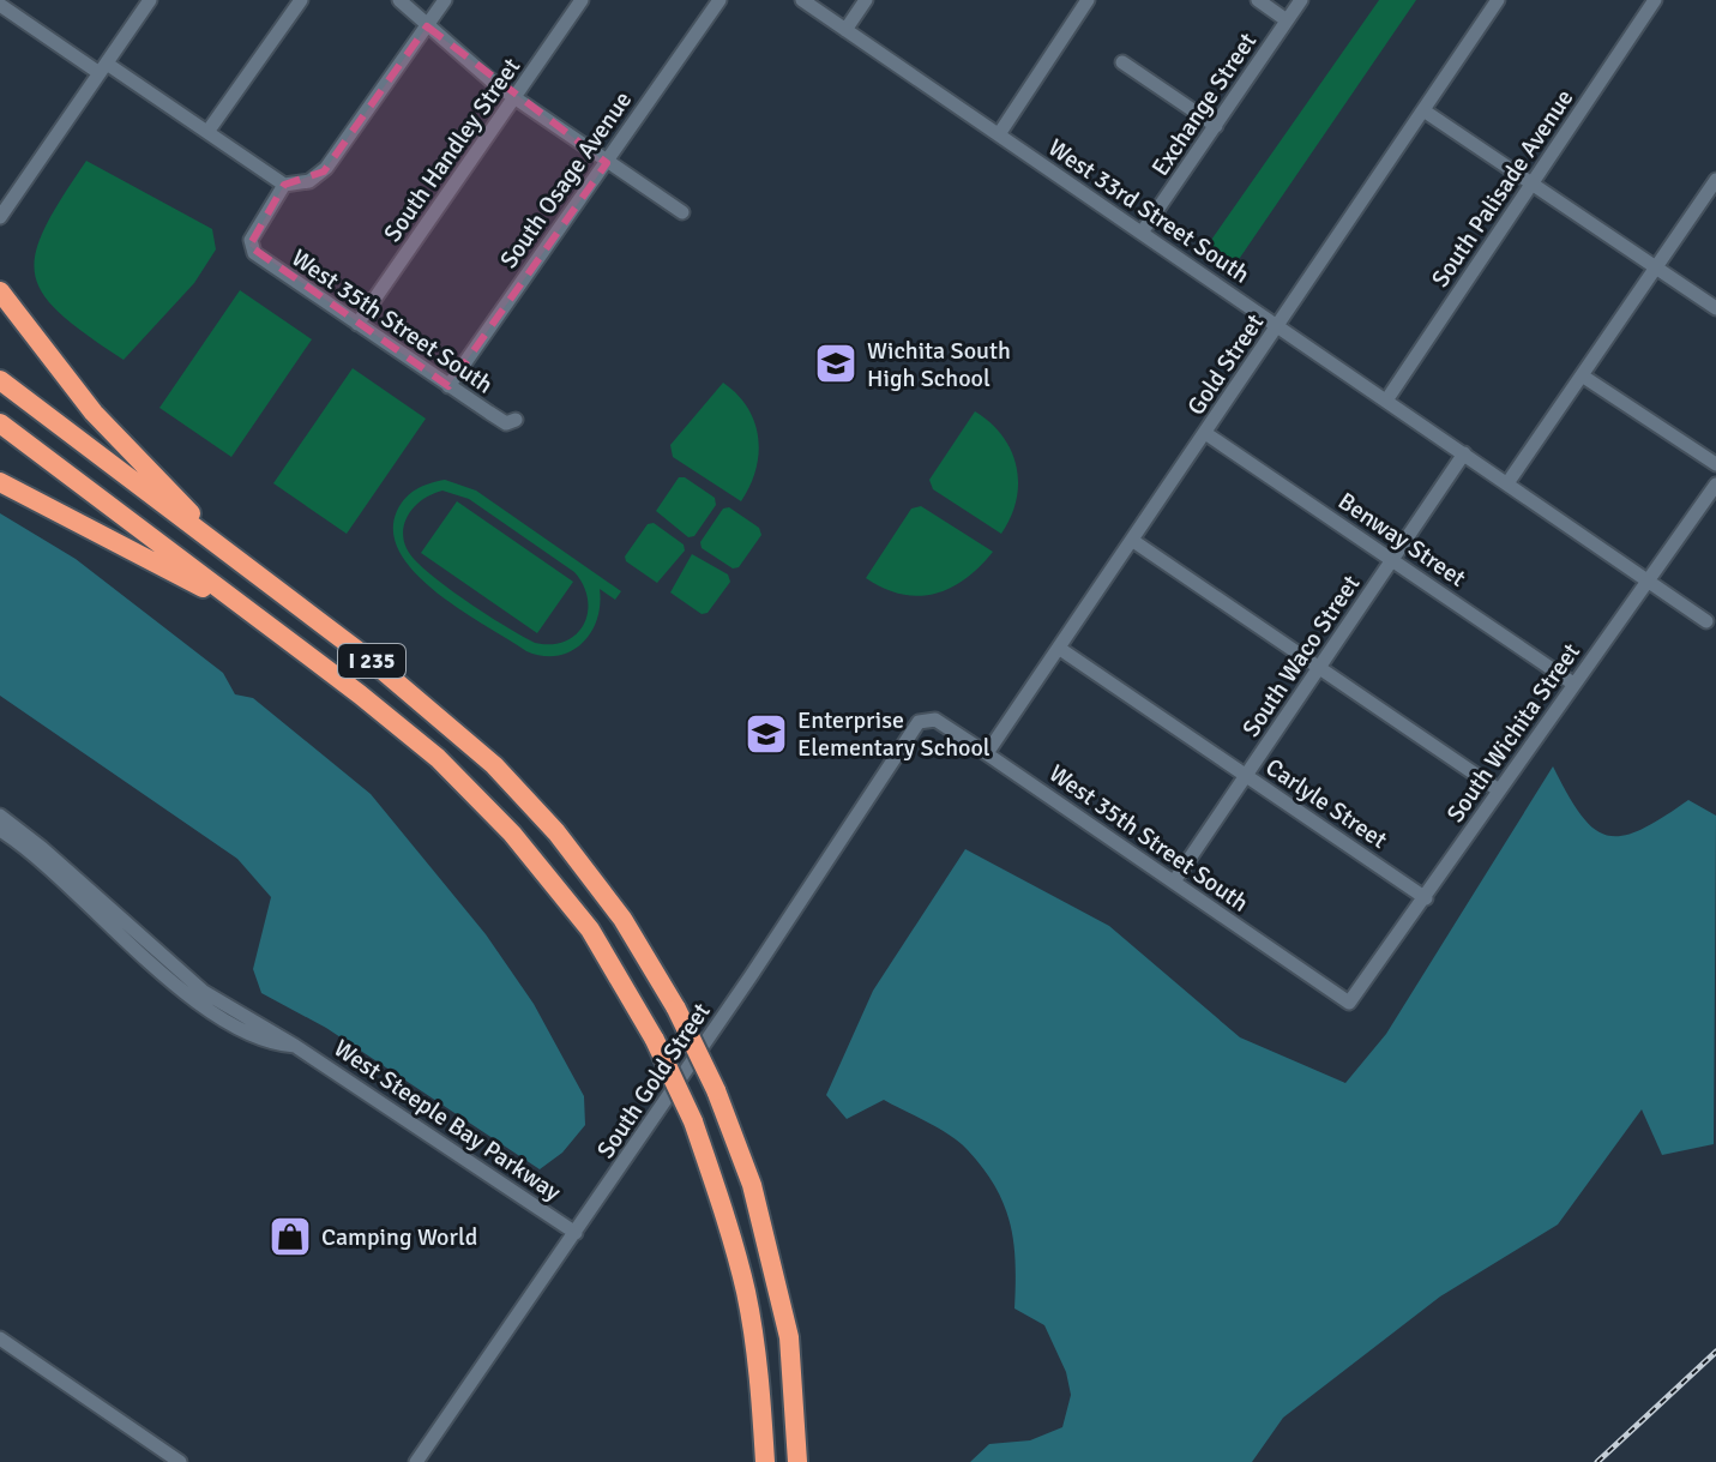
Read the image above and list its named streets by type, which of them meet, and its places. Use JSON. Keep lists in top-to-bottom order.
{
  "streets": {
    "highway": ["I 235"],
    "street": [
      "Exchange Street",
      "South Handley Street",
      "South Osage Avenue",
      "South Palisade Avenue",
      "West 33rd Street South",
      "West 35th Street South",
      "Gold Street",
      "Benway Street",
      "South Waco Street",
      "South Wichita Street",
      "Carlyle Street",
      "South Gold Street",
      "West Steeple Bay Parkway"
    ]
  },
  "crossings": [
    ["Exchange Street", "West 33rd Street South"],
    ["South Handley Street", "West 35th Street South"],
    ["South Osage Avenue", "West 35th Street South"],
    ["South Palisade Avenue", "West 33rd Street South"],
    ["West 33rd Street South", "Gold Street"],
    ["West 33rd Street South", "South Waco Street"],
    ["West 33rd Street South", "South Wichita Street"],
    ["West 35th Street South", "Gold Street"],
    ["West 35th Street South", "South Waco Street"],
    ["West 35th Street South", "South Wichita Street"],
    ["West 35th Street South", "South Gold Street"],
    ["Gold Street", "Benway Street"],
    ["Gold Street", "Carlyle Street"],
    ["Benway Street", "South Waco Street"],
    ["Benway Street", "South Wichita Street"],
    ["South Waco Street", "Carlyle Street"],
    ["South Wichita Street", "Carlyle Street"],
    ["South Gold Street", "West Steeple Bay Parkway"]
  ],
  "places": {
    "school or university": ["Wichita South High School", "Enterprise Elementary School"],
    "shop": ["Camping World"]
  }
}
